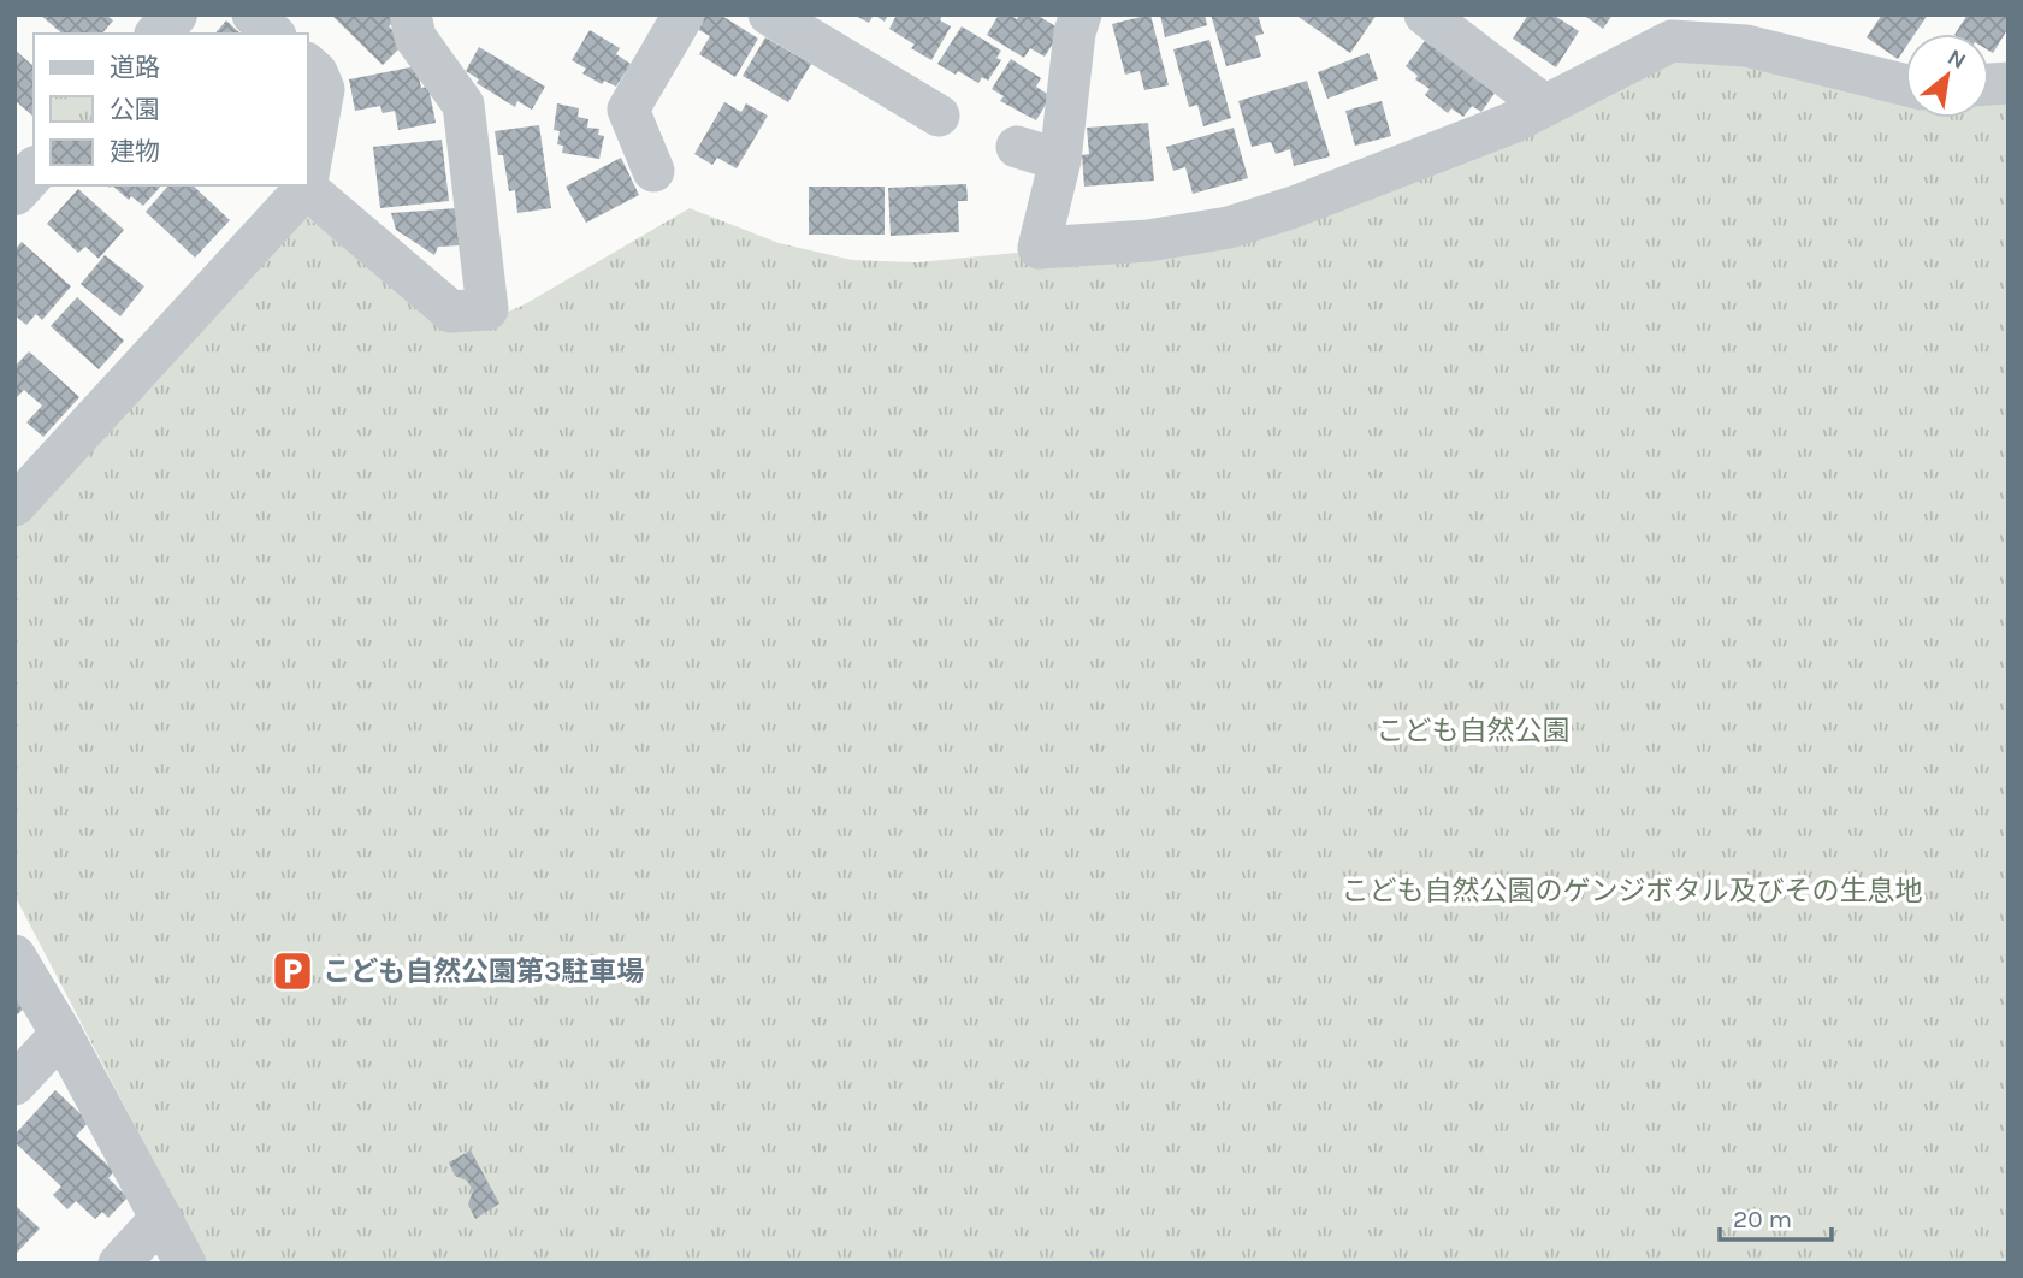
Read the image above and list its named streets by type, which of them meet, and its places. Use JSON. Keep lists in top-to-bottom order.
{
  "parks": ["こども自然公園", "こども自然公園のゲンジボタル及びその生息地"],
  "places": {
    "parking": ["こども自然公園第3駐車場"]
  },
  "legend": ["道路", "公園", "建物"],
  "scale_bar": "20 m",
  "north": "top right"
}
